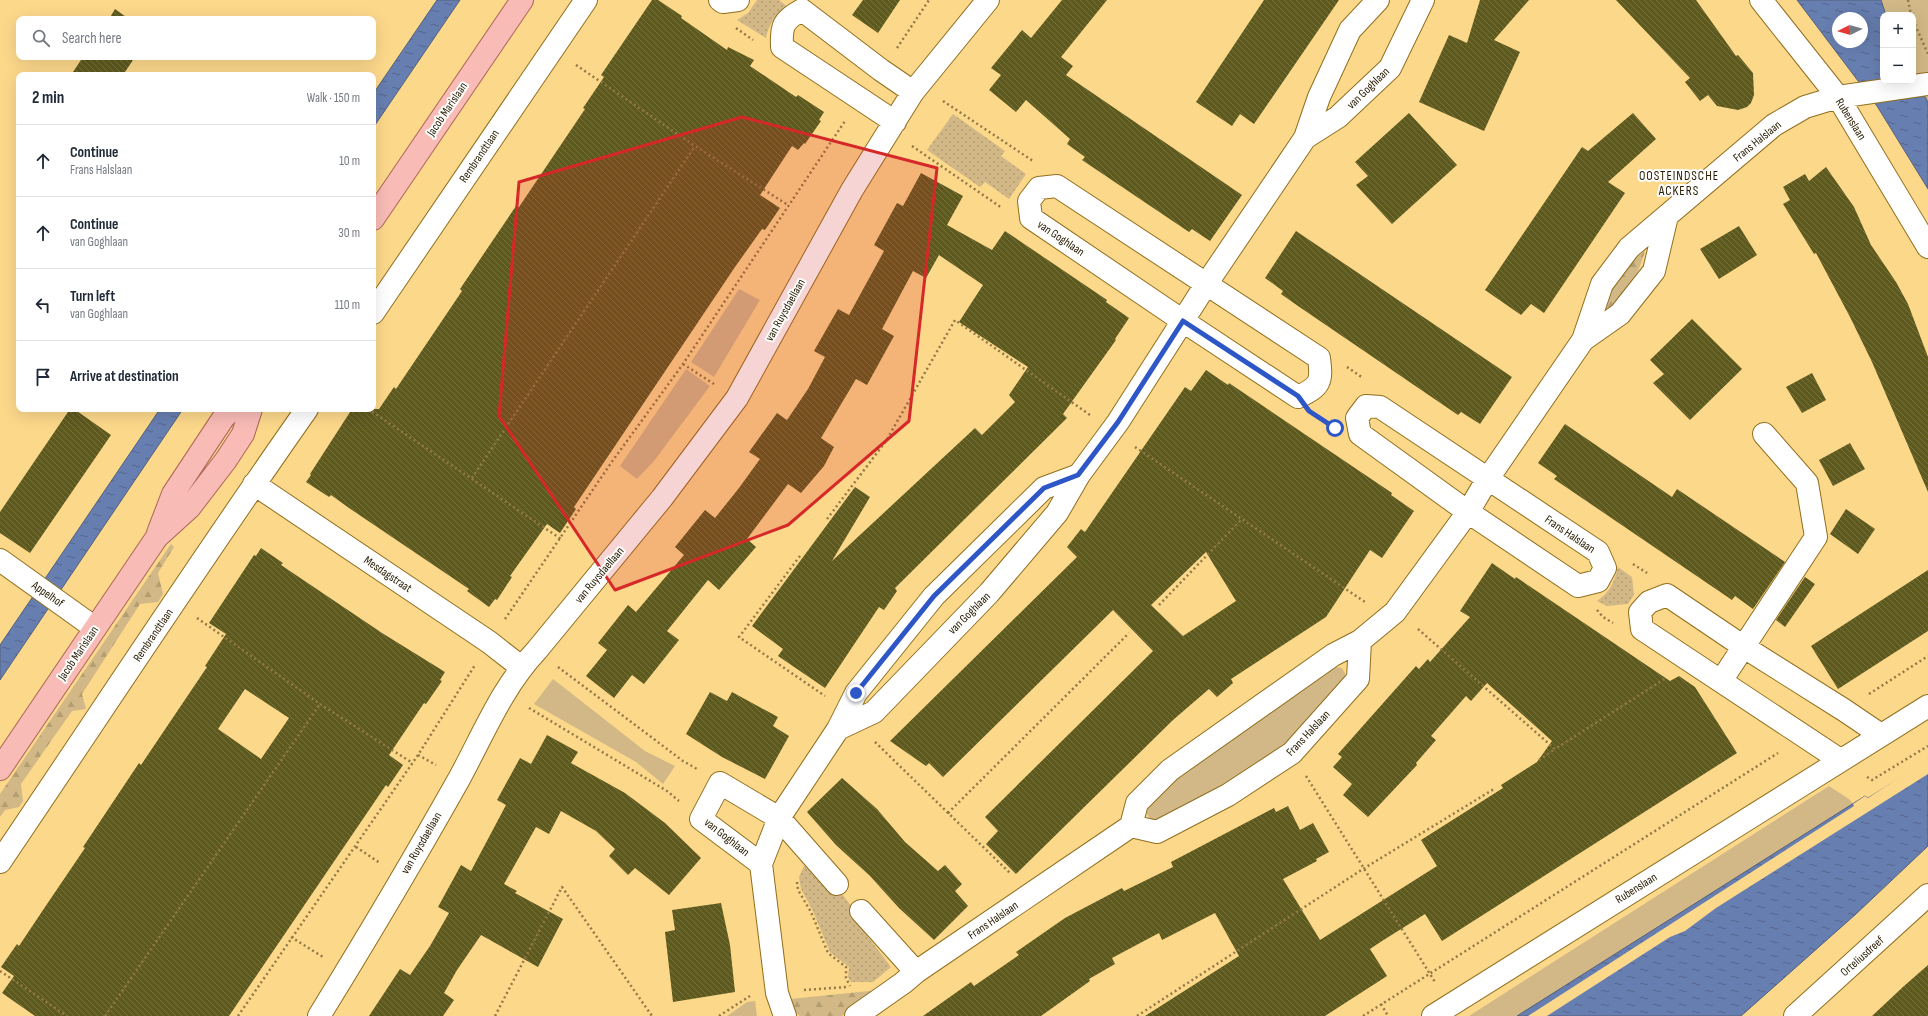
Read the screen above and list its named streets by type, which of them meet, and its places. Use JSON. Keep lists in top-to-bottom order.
{
  "streets": {
    "main road": ["Jacob Marislaan"],
    "street": [
      "van Goghlaan",
      "Rubenslaan",
      "Frans Halslaan",
      "Rembrandtlaan",
      "van Ruysdaellaan",
      "Mesdagstraat",
      "Appelhof",
      "Orteliusdreef"
    ]
  },
  "crossings": [
    ["Jacob Marislaan", "Appelhof"],
    ["Rubenslaan", "Frans Halslaan"],
    ["Rembrandtlaan", "Mesdagstraat"],
    ["van Ruysdaellaan", "Mesdagstraat"]
  ],
  "districts": ["OOSTEINDSCHE ACKERS"],
  "north": "left",
  "page": {
    "map_buttons": ["+", "−"],
    "search": "Search here",
    "heading": ["2 min", "Walk · 150 m"],
    "list": [
      ["Continue", "Frans Halslaan", "10 m"],
      ["Continue", "van Goghlaan", "30 m"],
      ["Turn left", "van Goghlaan", "110 m"],
      "Arrive at destination"
    ]
  }
}
